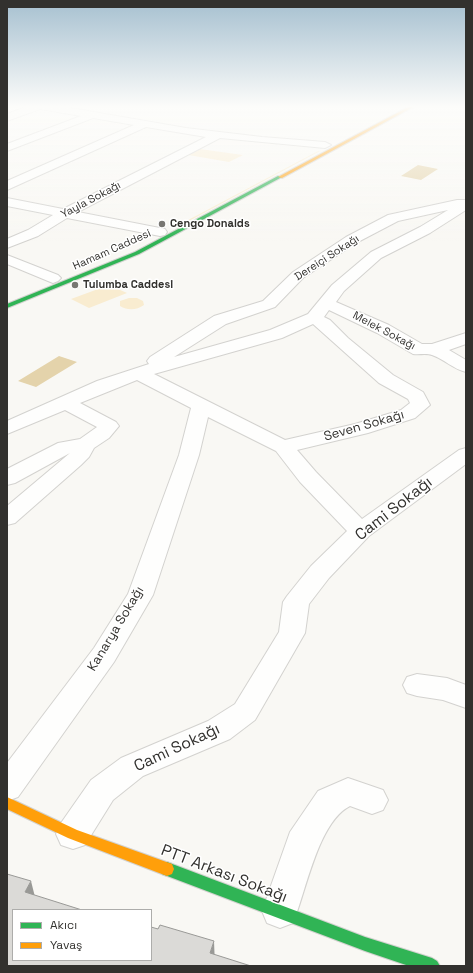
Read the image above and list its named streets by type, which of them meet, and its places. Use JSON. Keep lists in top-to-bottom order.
{
  "streets": {
    "main road": ["Hamam Caddesi", "PTT Arkası Sokağı"],
    "street": [
      "Yayla Sokağı",
      "Dereiçi Sokağı",
      "Melek Sokağı",
      "Seven Sokağı",
      "Cami Sokağı",
      "Kanarya Sokağı"
    ]
  },
  "crossings": [
    ["Melek Sokağı", "Seven Sokağı"],
    ["Cami Sokağı", "PTT Arkası Sokağı"]
  ],
  "places": ["Cengo Donalds", "Tulumba Caddesi"],
  "legend": ["Akıcı", "Yavaş"]
}
